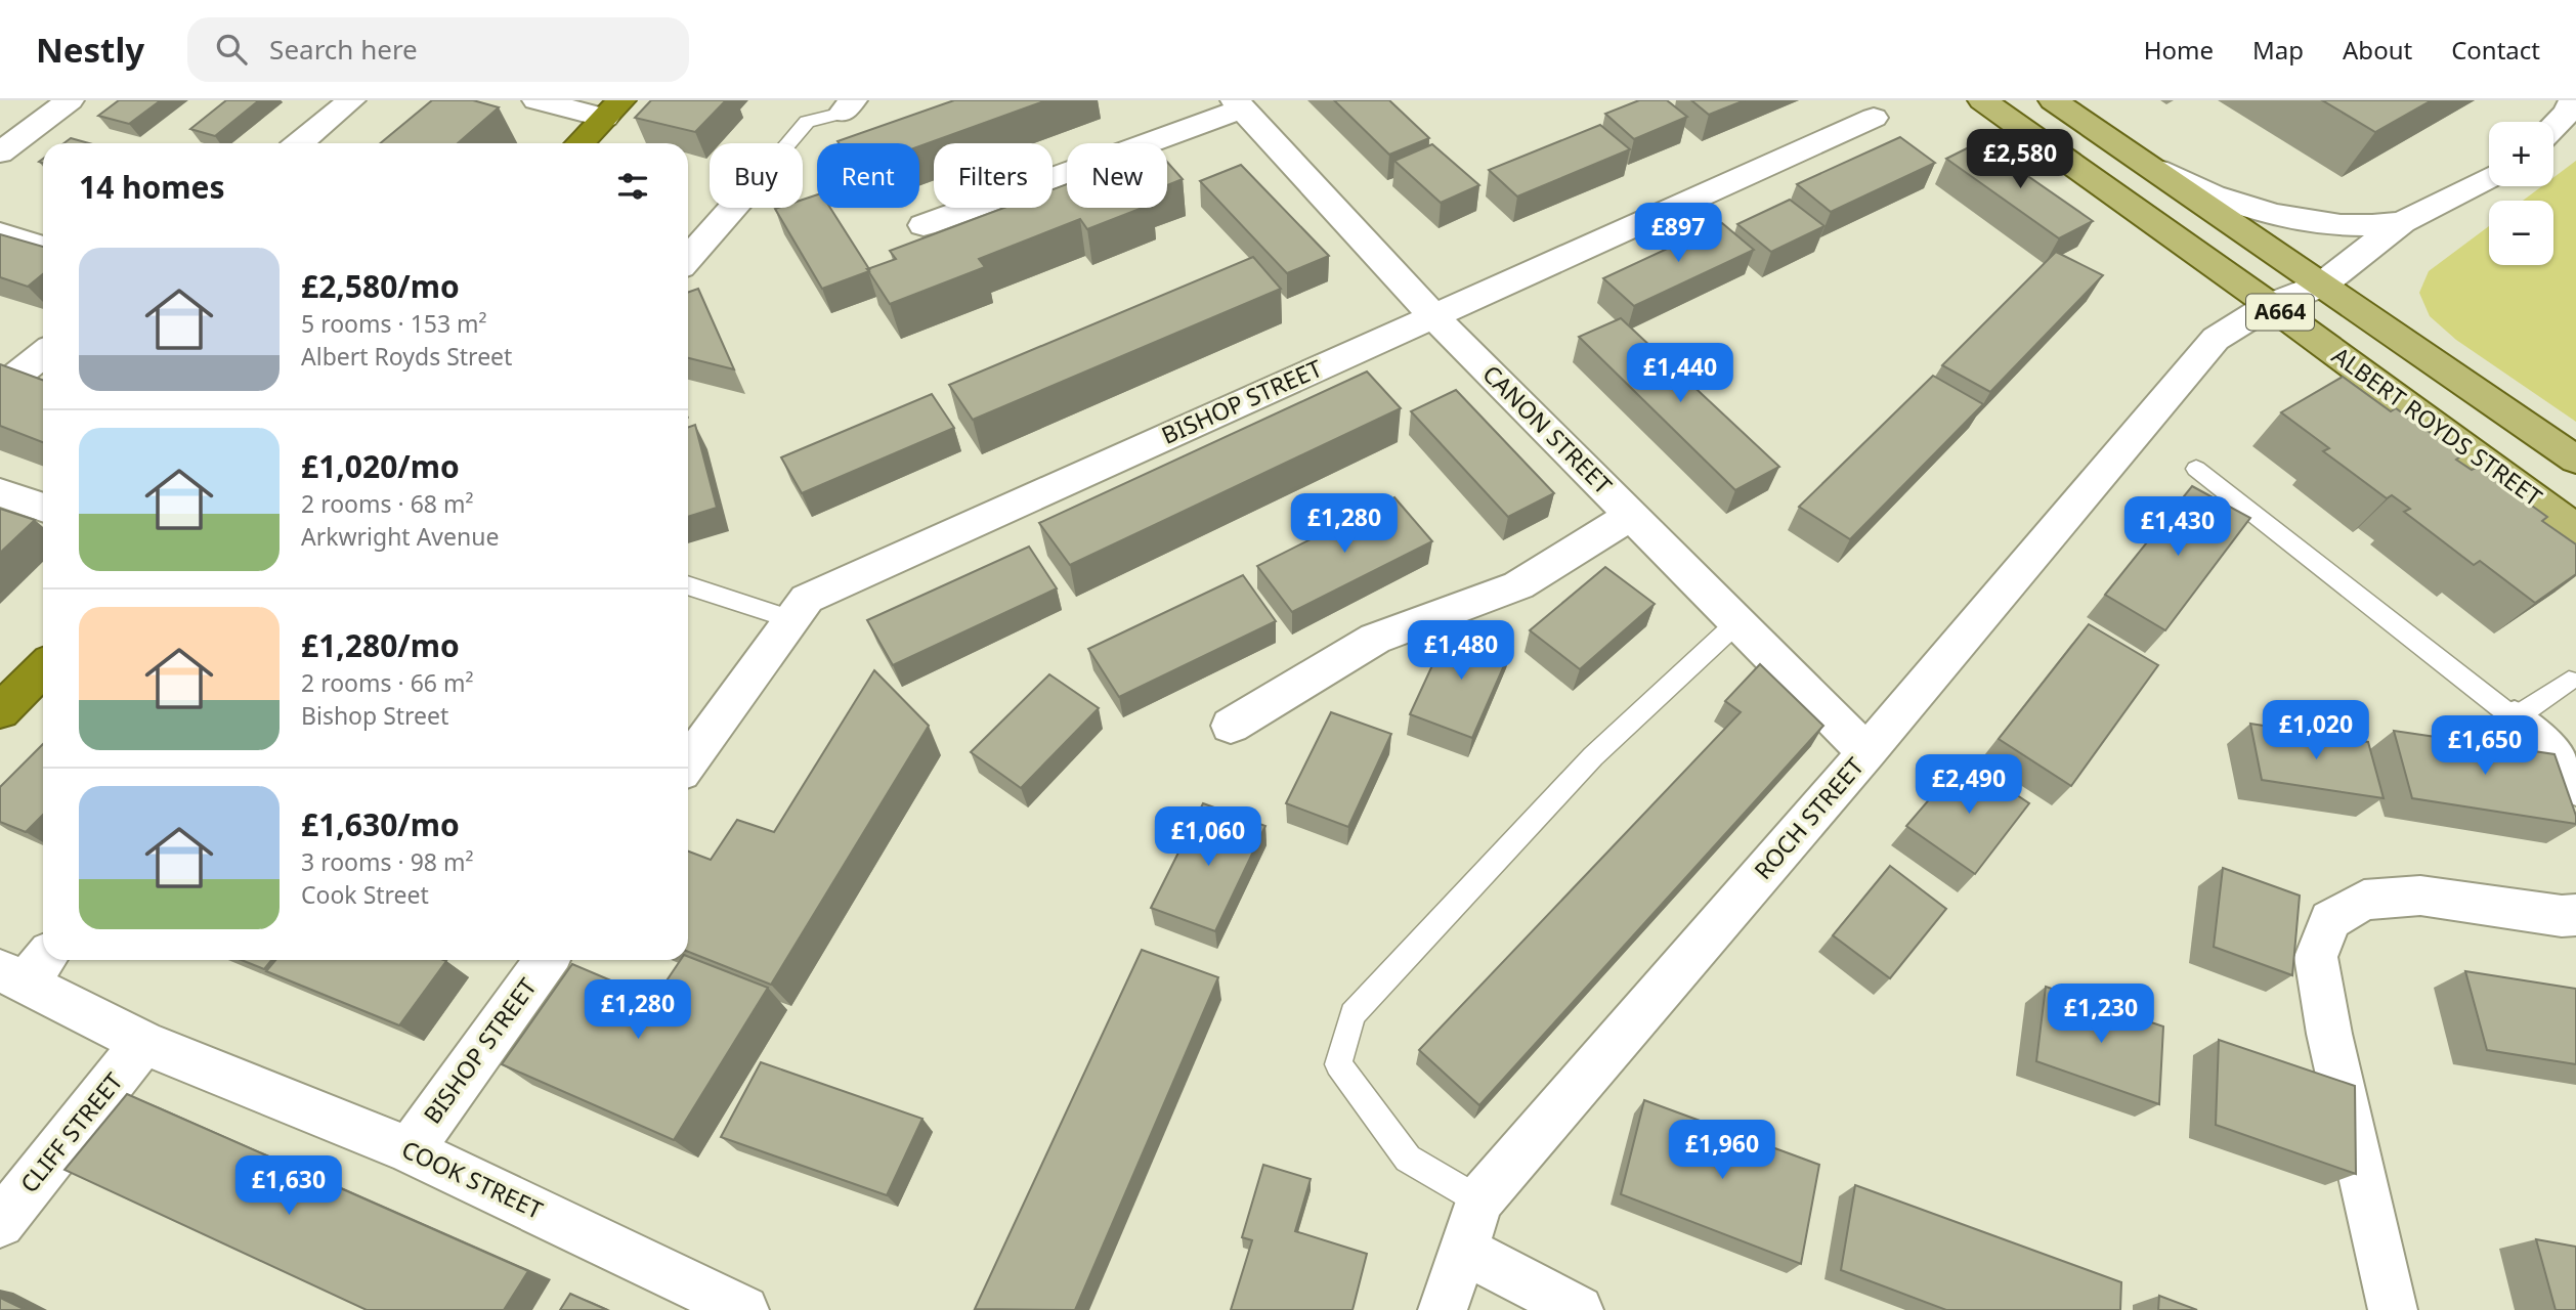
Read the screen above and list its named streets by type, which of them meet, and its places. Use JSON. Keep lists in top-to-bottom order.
{
  "streets": {
    "main road": ["A664", "ALBERT ROYDS STREET"],
    "street": [
      "BISHOP STREET",
      "CANON STREET",
      "ROCH STREET",
      "CLIFF STREET",
      "COOK STREET"
    ]
  },
  "crossings": [
    ["BISHOP STREET", "CANON STREET"],
    ["BISHOP STREET", "COOK STREET"],
    ["ALBERT ROYDS STREET", "ROCH STREET"],
    ["CANON STREET", "ROCH STREET"],
    ["CLIFF STREET", "COOK STREET"]
  ],
  "page": {
    "header": "Nestly",
    "search": "Search here",
    "nav": [
      "Home",
      "Map",
      "About",
      "Contact"
    ],
    "map_buttons": ["+", "−"],
    "price": [
      "£2,580",
      "£897",
      "£1,440",
      "£1,280",
      "£1,430",
      "£1,480",
      "£1,020",
      "£1,650",
      "£2,490",
      "£1,060",
      "£1,280",
      "£1,230",
      "£1,960",
      "£1,630"
    ],
    "chip": [
      "Buy",
      "Rent",
      "Filters",
      "New"
    ],
    "heading": "14 homes",
    "list": [
      {
        "name": "£2,580/mo",
        "note": "5 rooms · 153 m² · Albert Royds Street"
      },
      {
        "name": "£1,020/mo",
        "note": "2 rooms · 68 m² · Arkwright Avenue"
      },
      {
        "name": "£1,280/mo",
        "note": "2 rooms · 66 m² · Bishop Street"
      },
      {
        "name": "£1,630/mo",
        "note": "3 rooms · 98 m² · Cook Street"
      }
    ]
  }
}
